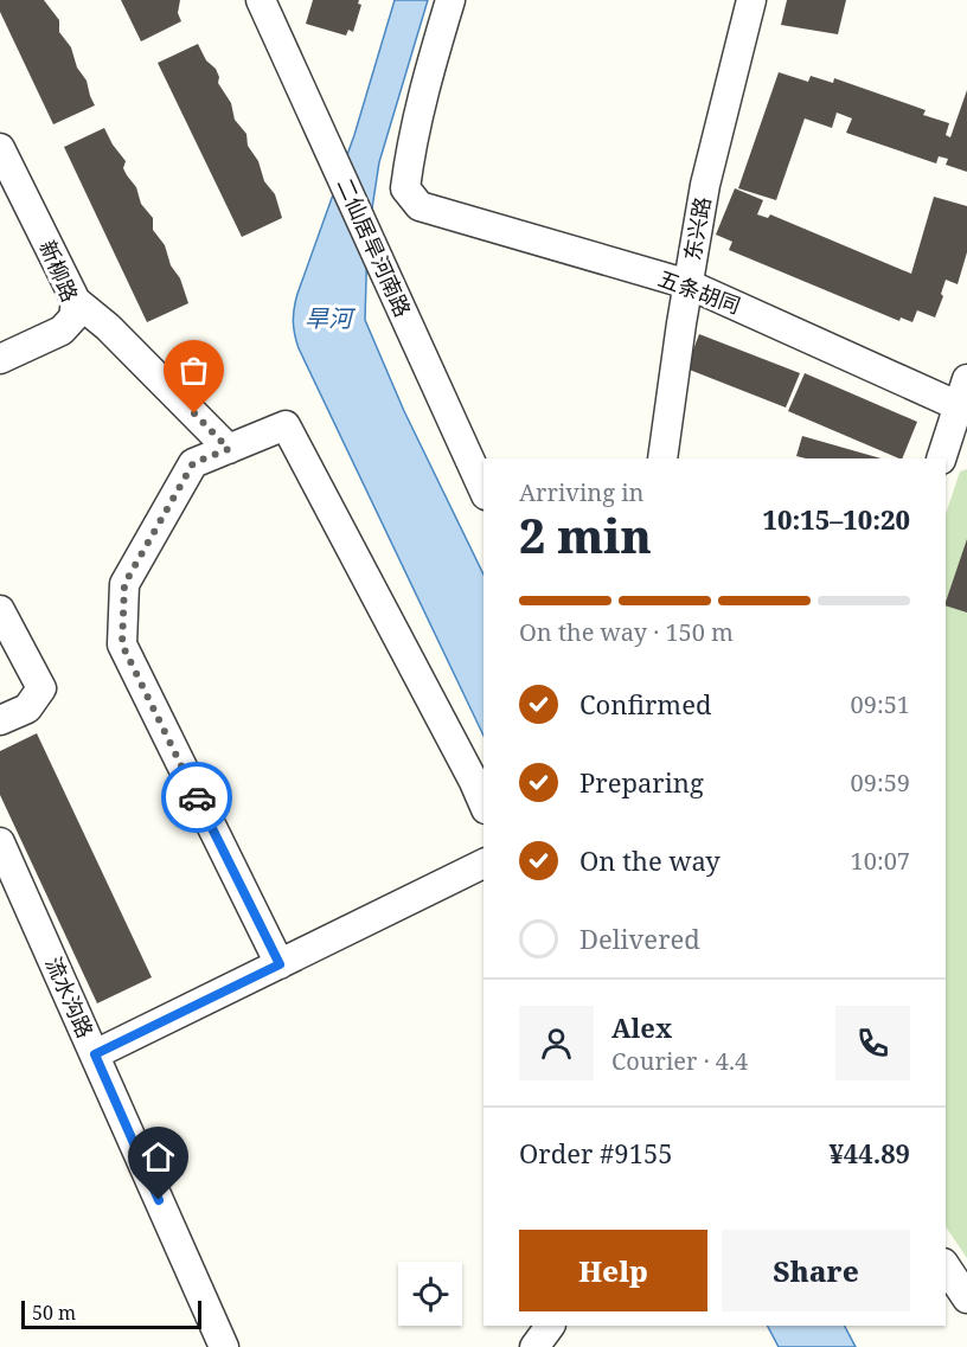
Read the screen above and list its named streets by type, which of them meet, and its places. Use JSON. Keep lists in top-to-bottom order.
{
  "streets": {
    "street": [
      "东兴路",
      "二仙居旱河南路",
      "新柳路",
      "五条胡同",
      "流水沟路"
    ]
  },
  "crossings": [
    ["东兴路", "五条胡同"]
  ],
  "water": ["旱河"],
  "scale_bar": "50 m",
  "page": {
    "heading": ["2 min", "Arriving in", "10:15–10:20"],
    "panel": [
      "Alex",
      "Courier · 4.4",
      "Order #9155",
      "¥44.89"
    ],
    "bar": "On the way · 150 m",
    "list": [
      ["Confirmed", "09:51"],
      ["Preparing", "09:59"],
      ["On the way", "10:07"],
      "Delivered"
    ],
    "buttons": ["Help", "Share"],
    "scale": "50 m"
  }
}
